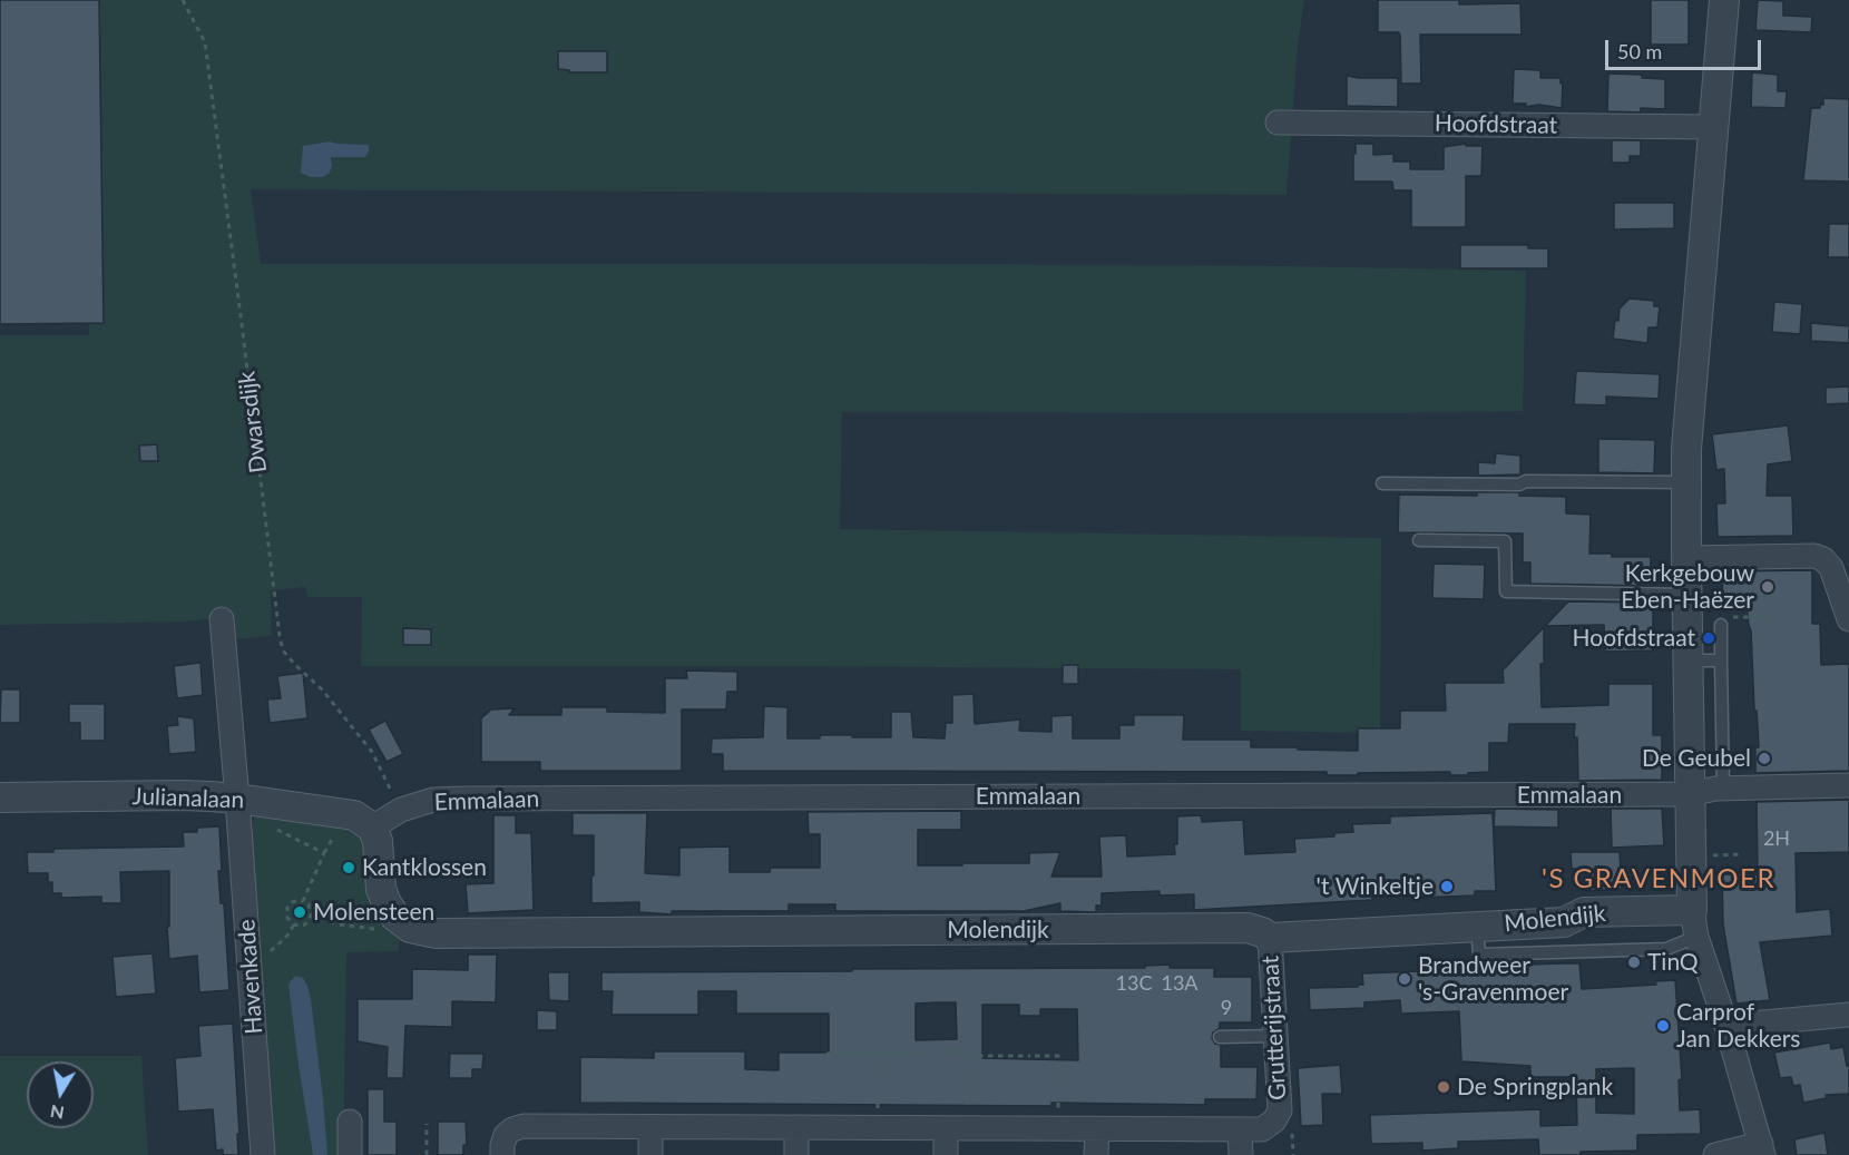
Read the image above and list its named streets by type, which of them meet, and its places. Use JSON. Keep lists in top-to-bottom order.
{
  "streets": {
    "street": [
      "Hoofdstraat",
      "Emmalaan",
      "Julianalaan",
      "Molendijk",
      "Havenkade",
      "Grutterijstraat"
    ],
    "path": ["Dwarsdijk"]
  },
  "crossings": [
    ["Dwarsdijk", "Emmalaan"],
    ["Emmalaan", "Julianalaan"],
    ["Julianalaan", "Havenkade"],
    ["Molendijk", "Grutterijstraat"]
  ],
  "districts": ["'S GRAVENMOER"],
  "places": [
    "Kerkgebouw Eben-Haëzer",
    "Hoofdstraat",
    "De Geubel",
    "Kantklossen",
    "'t Winkeltje",
    "Molensteen",
    "TinQ",
    "Brandweer 's-Gravenmoer",
    "Carprof Jan Dekkers",
    "De Springplank"
  ],
  "house_numbers": [
    "2H",
    "13C",
    "13A",
    "9"
  ],
  "scale_bar": "50 m",
  "north": "bottom"
}
